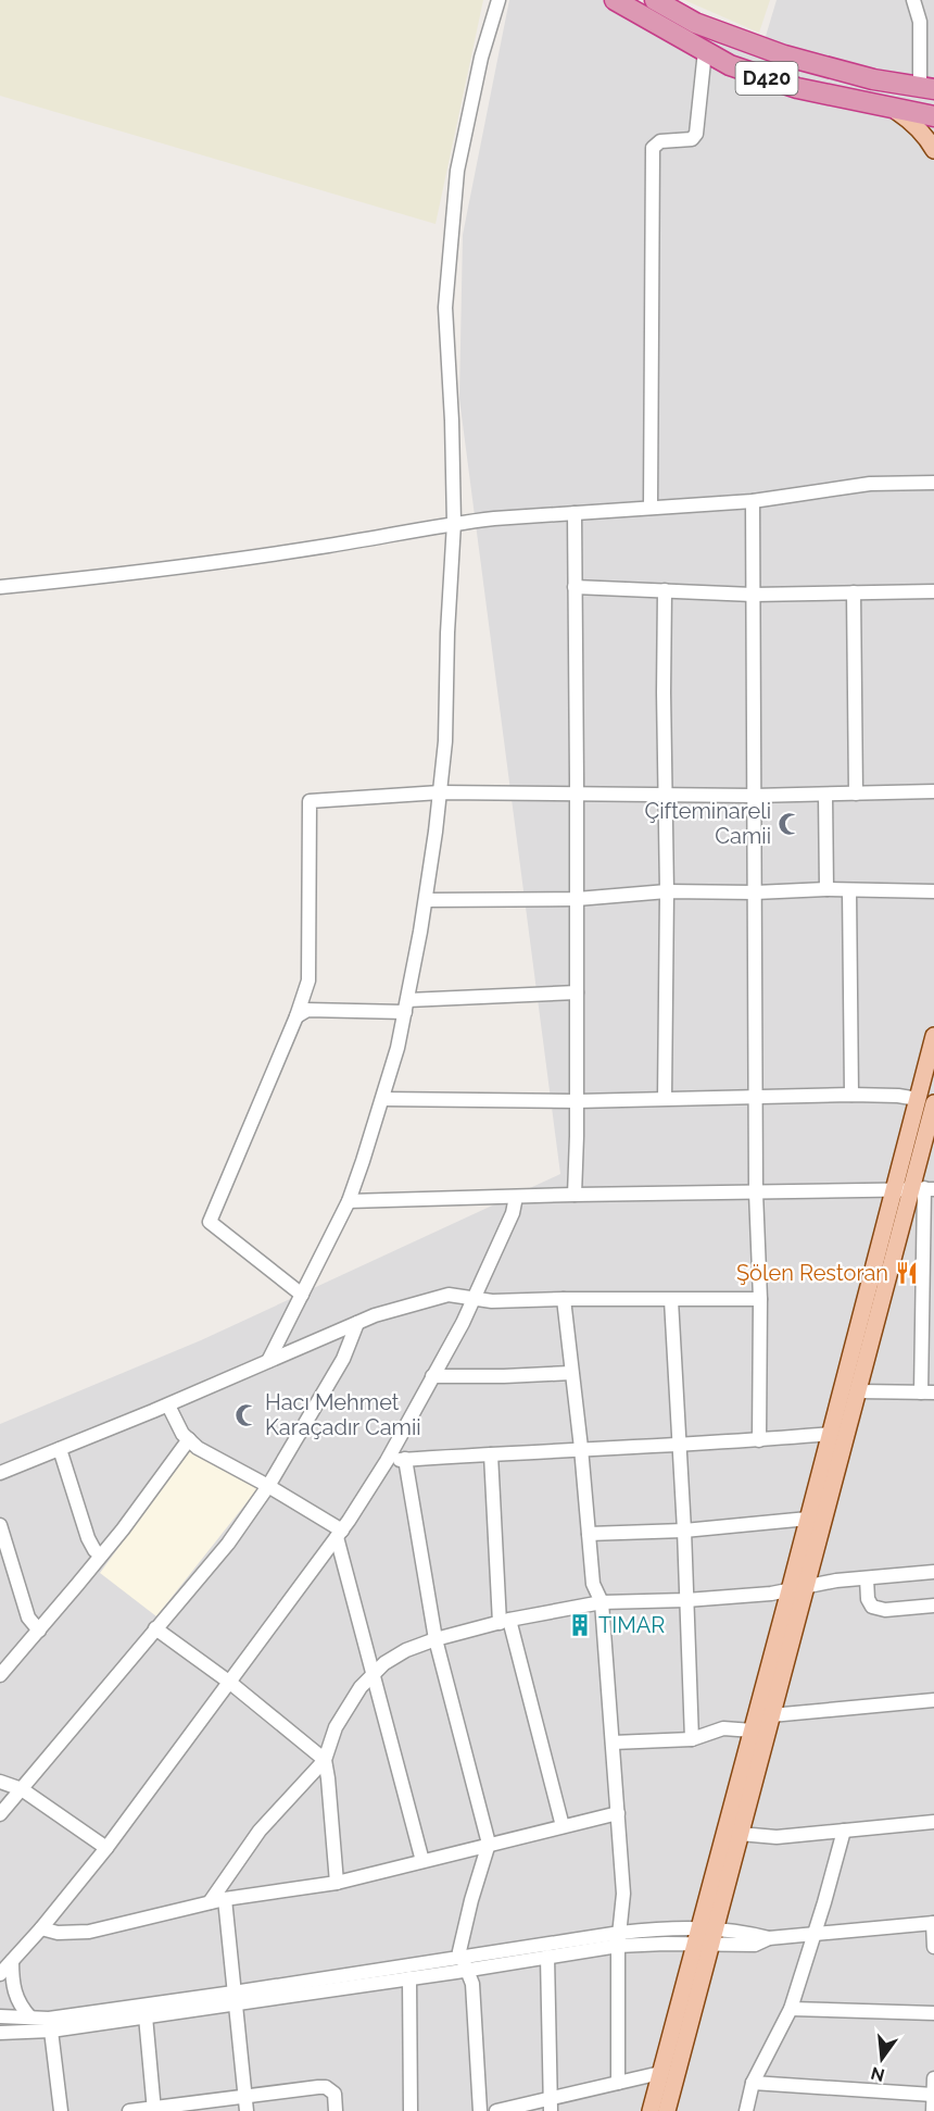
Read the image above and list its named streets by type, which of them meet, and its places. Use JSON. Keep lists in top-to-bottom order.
{
  "streets": {
    "highway": ["D420"]
  },
  "places": {
    "mosque": ["Çifteminareli Camii", "Hacı Mehmet Karaçadır Camii"],
    "restaurant": ["Şölen Restoran"],
    "building": ["TIMAR"]
  },
  "north": "bottom"
}
